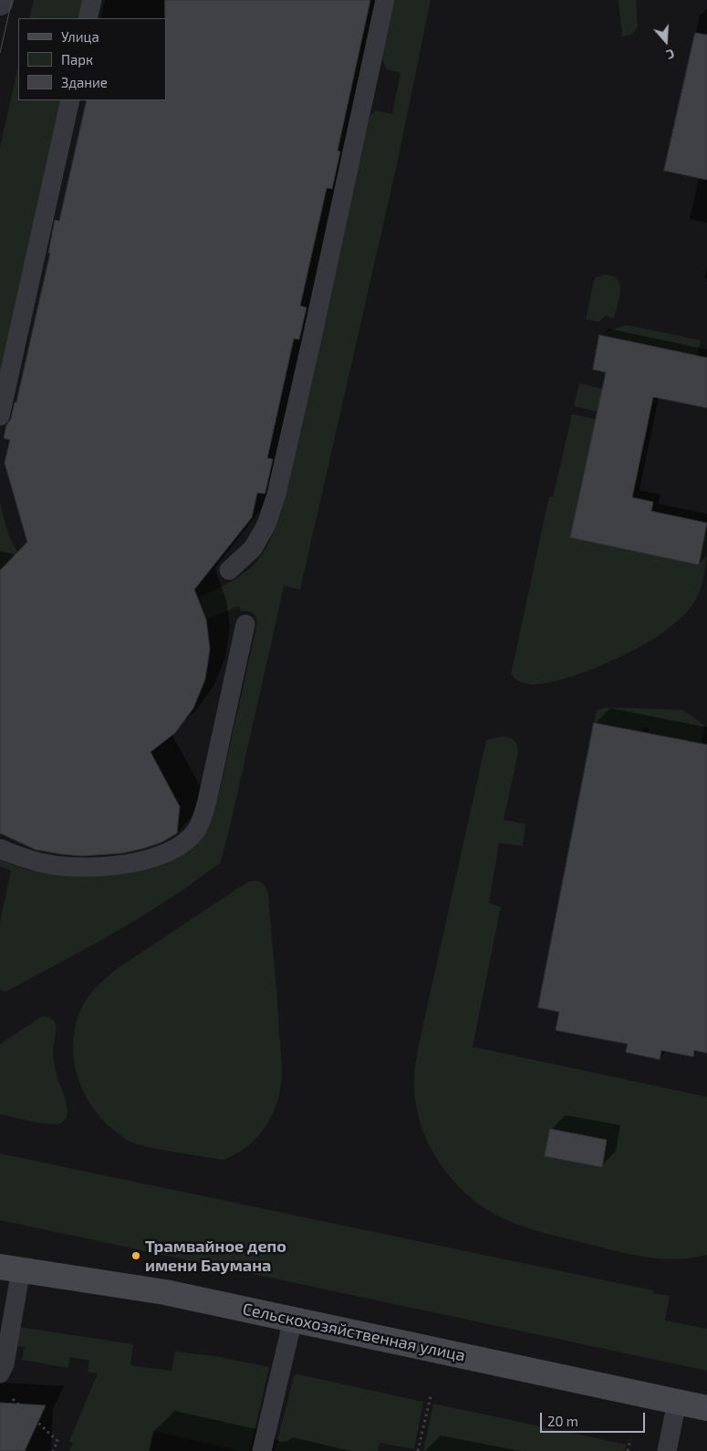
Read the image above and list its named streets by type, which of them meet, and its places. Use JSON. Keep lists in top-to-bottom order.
{
  "streets": {
    "main road": ["Сельскохозяйственная улица"]
  },
  "places": ["Трамвайное депо имени Баумана"],
  "legend": ["Улица", "Парк", "Здание"],
  "scale_bar": "20 m",
  "north": "bottom"
}
